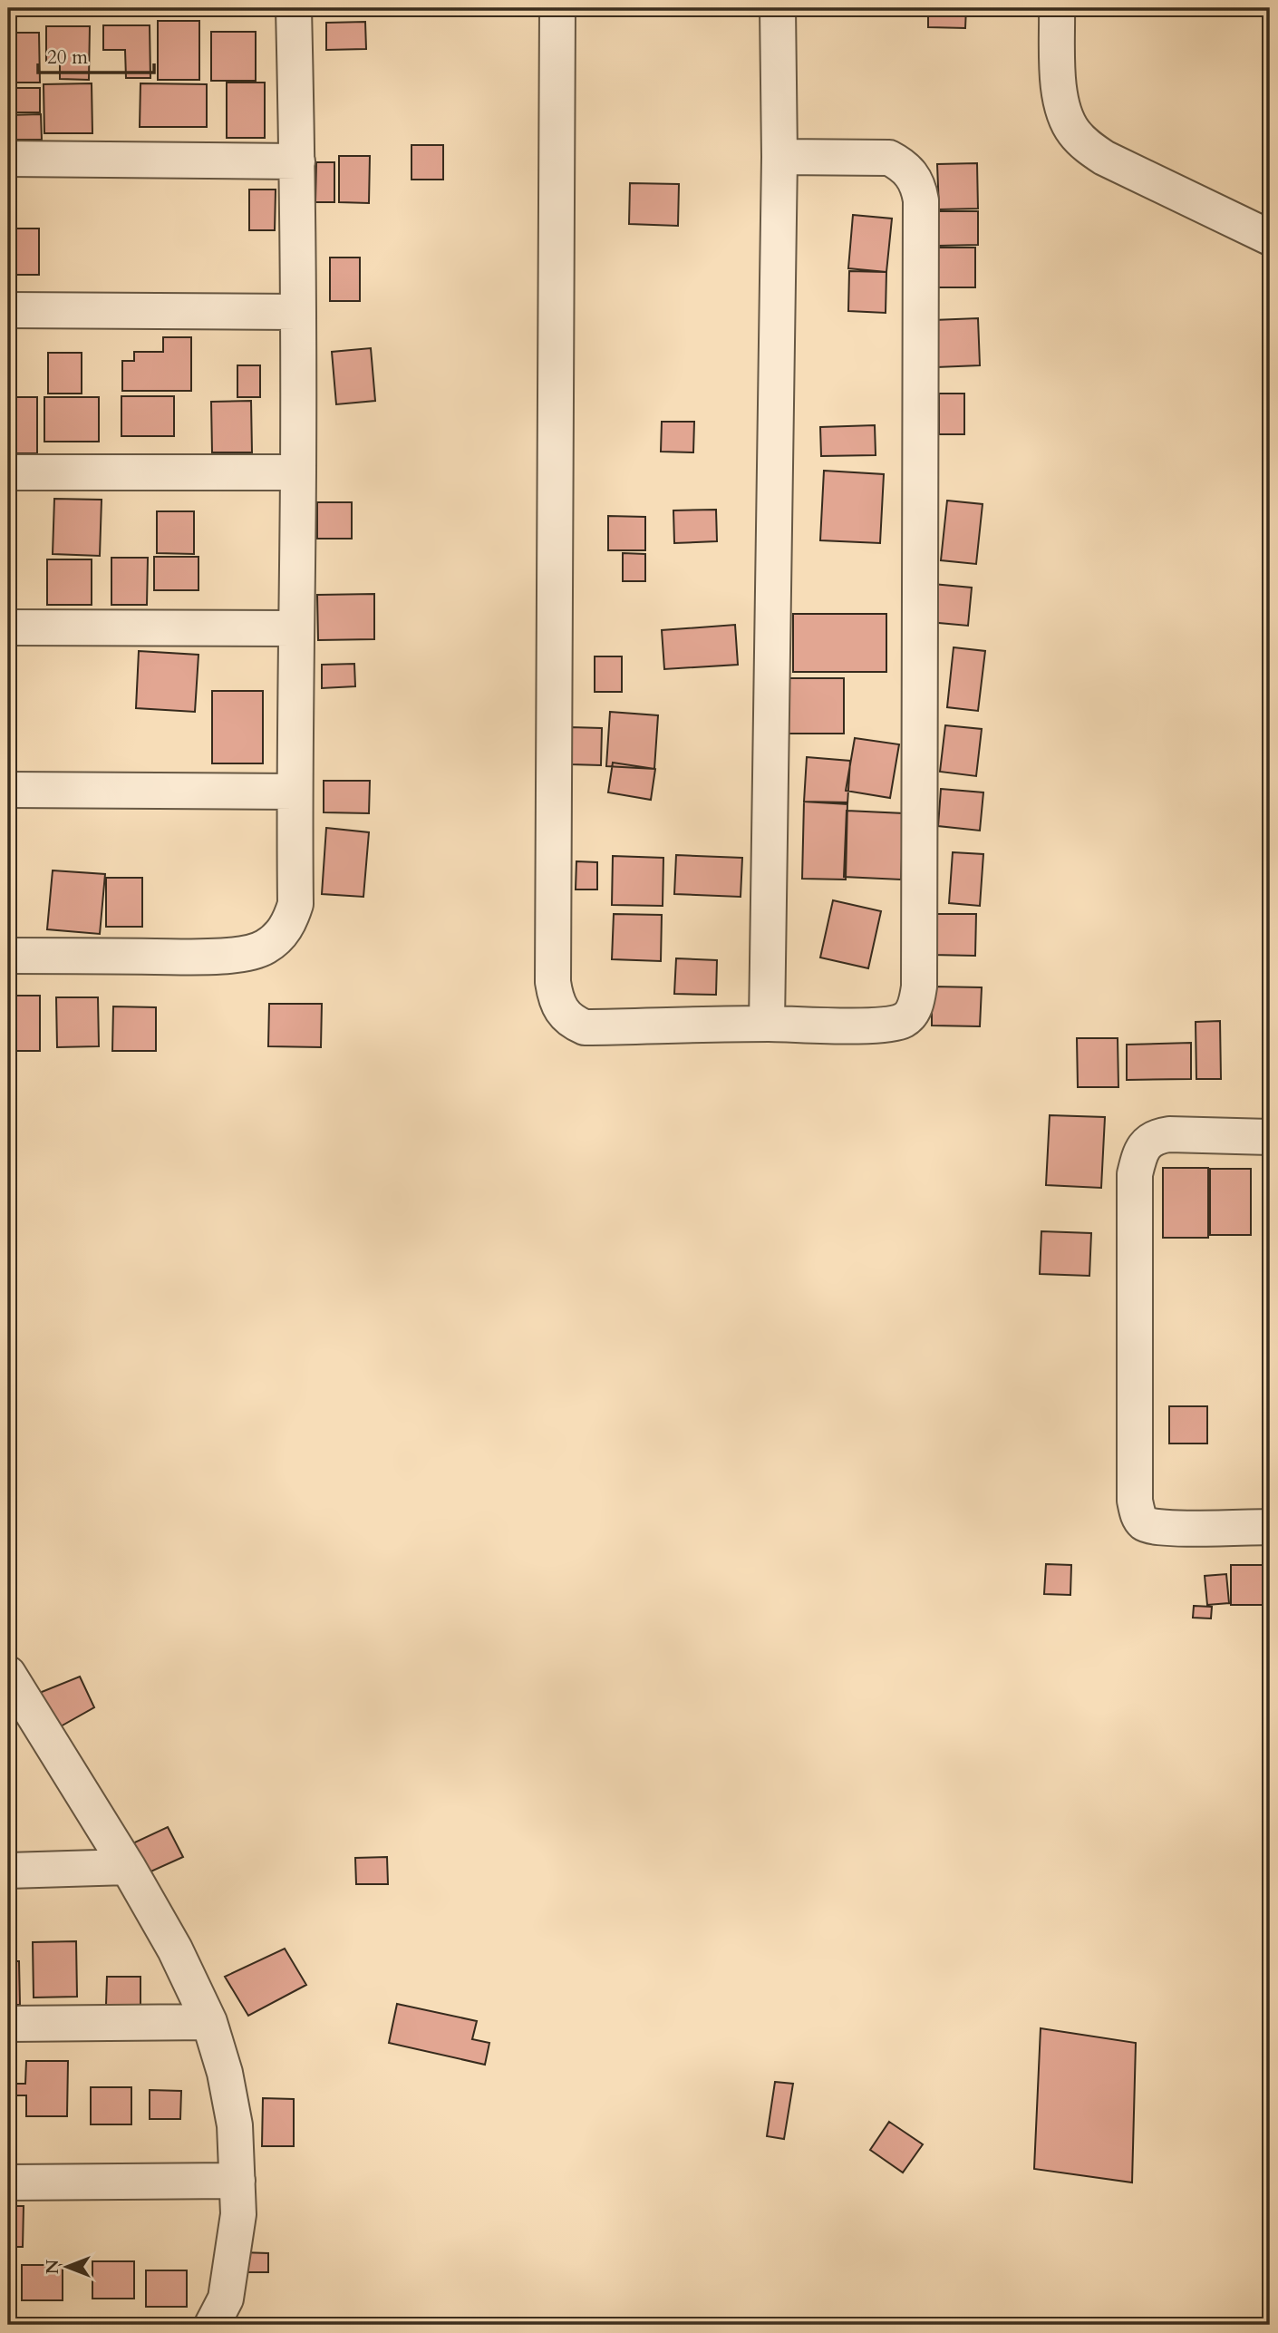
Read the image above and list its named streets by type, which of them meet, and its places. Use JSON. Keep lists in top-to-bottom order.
{
  "scale_bar": "20 m",
  "north": "left"
}
